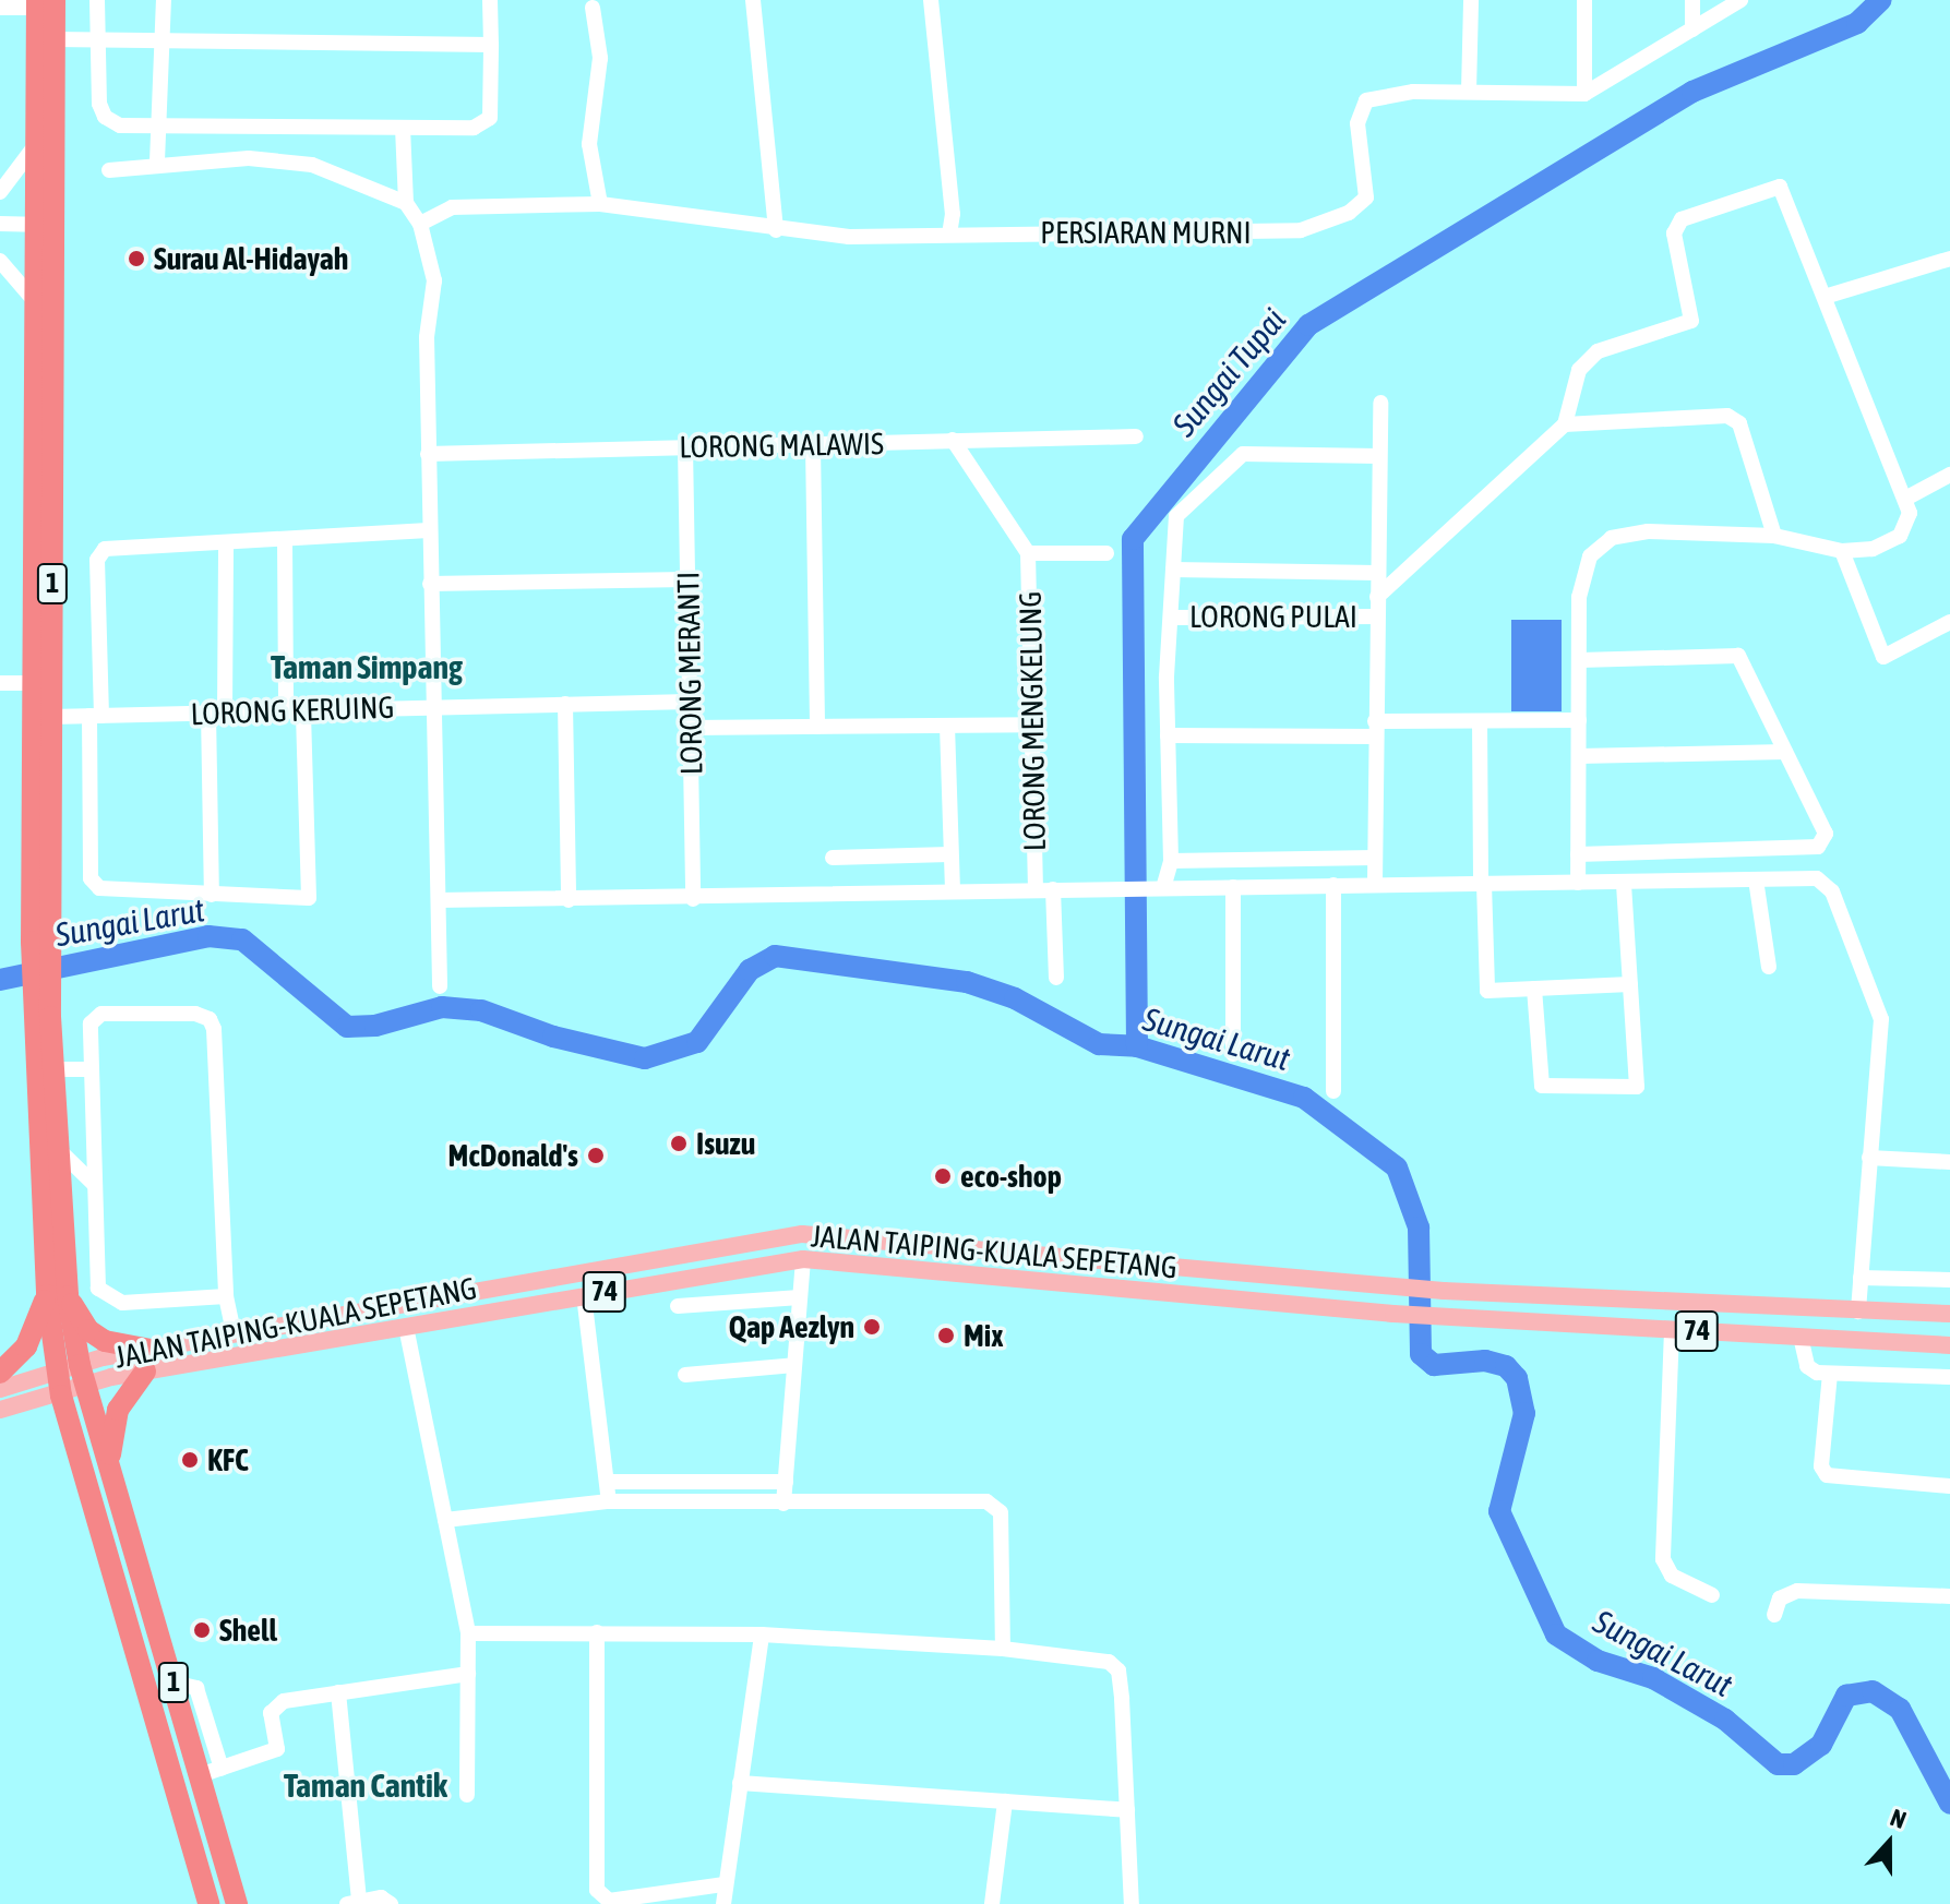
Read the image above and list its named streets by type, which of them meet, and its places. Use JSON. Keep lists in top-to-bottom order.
{
  "streets": {
    "highway": ["1"],
    "main road": ["JALAN TAIPING-KUALA SEPETANG", "74"],
    "street": [
      "PERSIARAN MURNI",
      "LORONG MALAWIS",
      "LORONG PULAI",
      "LORONG MERANTI",
      "LORONG KERUING",
      "LORONG MENGKELUNG"
    ]
  },
  "crossings": [
    ["LORONG MALAWIS", "LORONG MERANTI"],
    ["1", "LORONG KERUING"],
    ["1", "JALAN TAIPING-KUALA SEPETANG"],
    ["LORONG MERANTI", "LORONG KERUING"]
  ],
  "districts": ["Taman Simpang", "Taman Cantik"],
  "water": ["Sungai Tupai", "Sungai Larut"],
  "places": [
    "Surau Al-Hidayah",
    "Isuzu",
    "McDonald's",
    "eco-shop",
    "Qap Aezlyn",
    "Mix",
    "KFC",
    "Shell"
  ],
  "north": "top"
}
